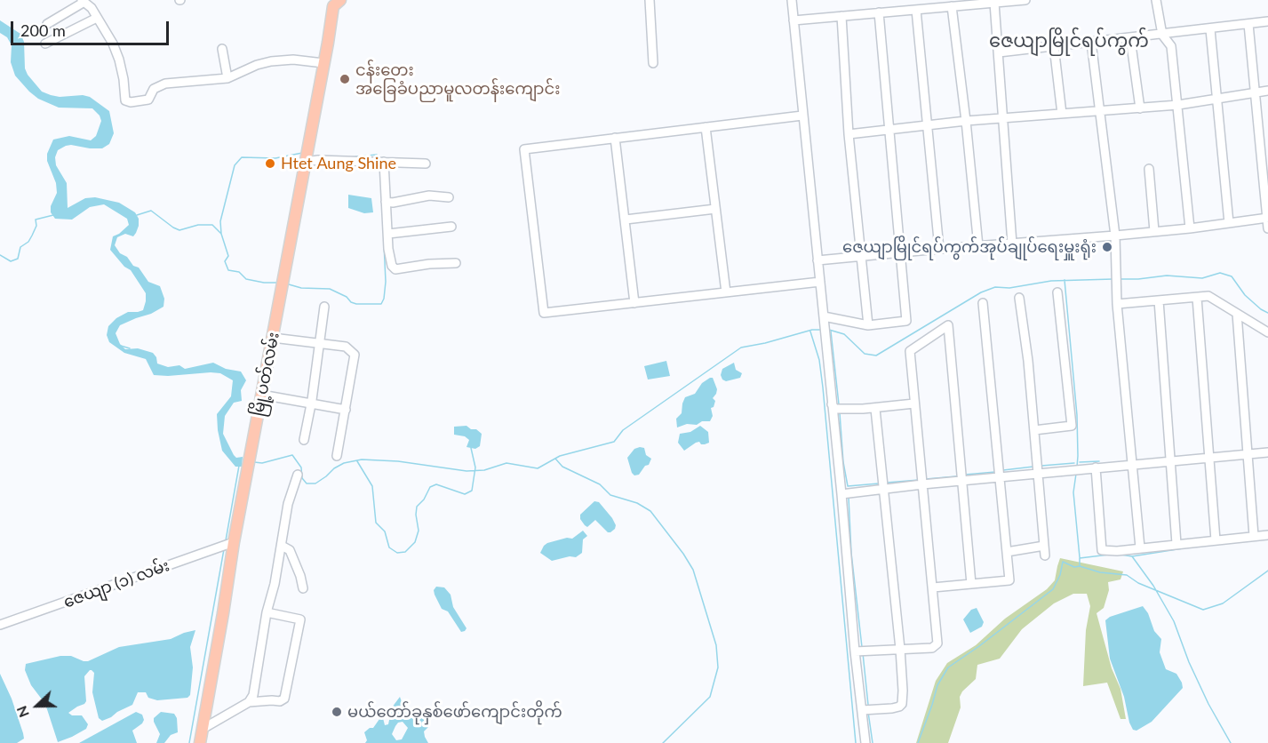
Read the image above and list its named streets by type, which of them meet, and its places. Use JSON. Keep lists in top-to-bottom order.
{
  "streets": {
    "main road": ["မြို့ပတ်လမ်း"],
    "street": ["ဇေယျာ (၁) လမ်း"]
  },
  "crossings": [
    ["မြို့ပတ်လမ်း", "ဇေယျာ (၁) လမ်း"]
  ],
  "districts": ["ဇေယျာမြိုင်ရပ်ကွက်"],
  "places": [
    "ငန်းတေး အခြေခံပညာမူလတန်းကျောင်း",
    "Htet Aung Shine",
    "ဇေယျာမြိုင်ရပ်ကွက်အုပ်ချုပ်ရေးမှူးရုံး",
    "မယ်တော်ခုနှစ်ဖော်ကျောင်းတိုက်"
  ],
  "scale_bar": "200 m",
  "north": "left"
}
